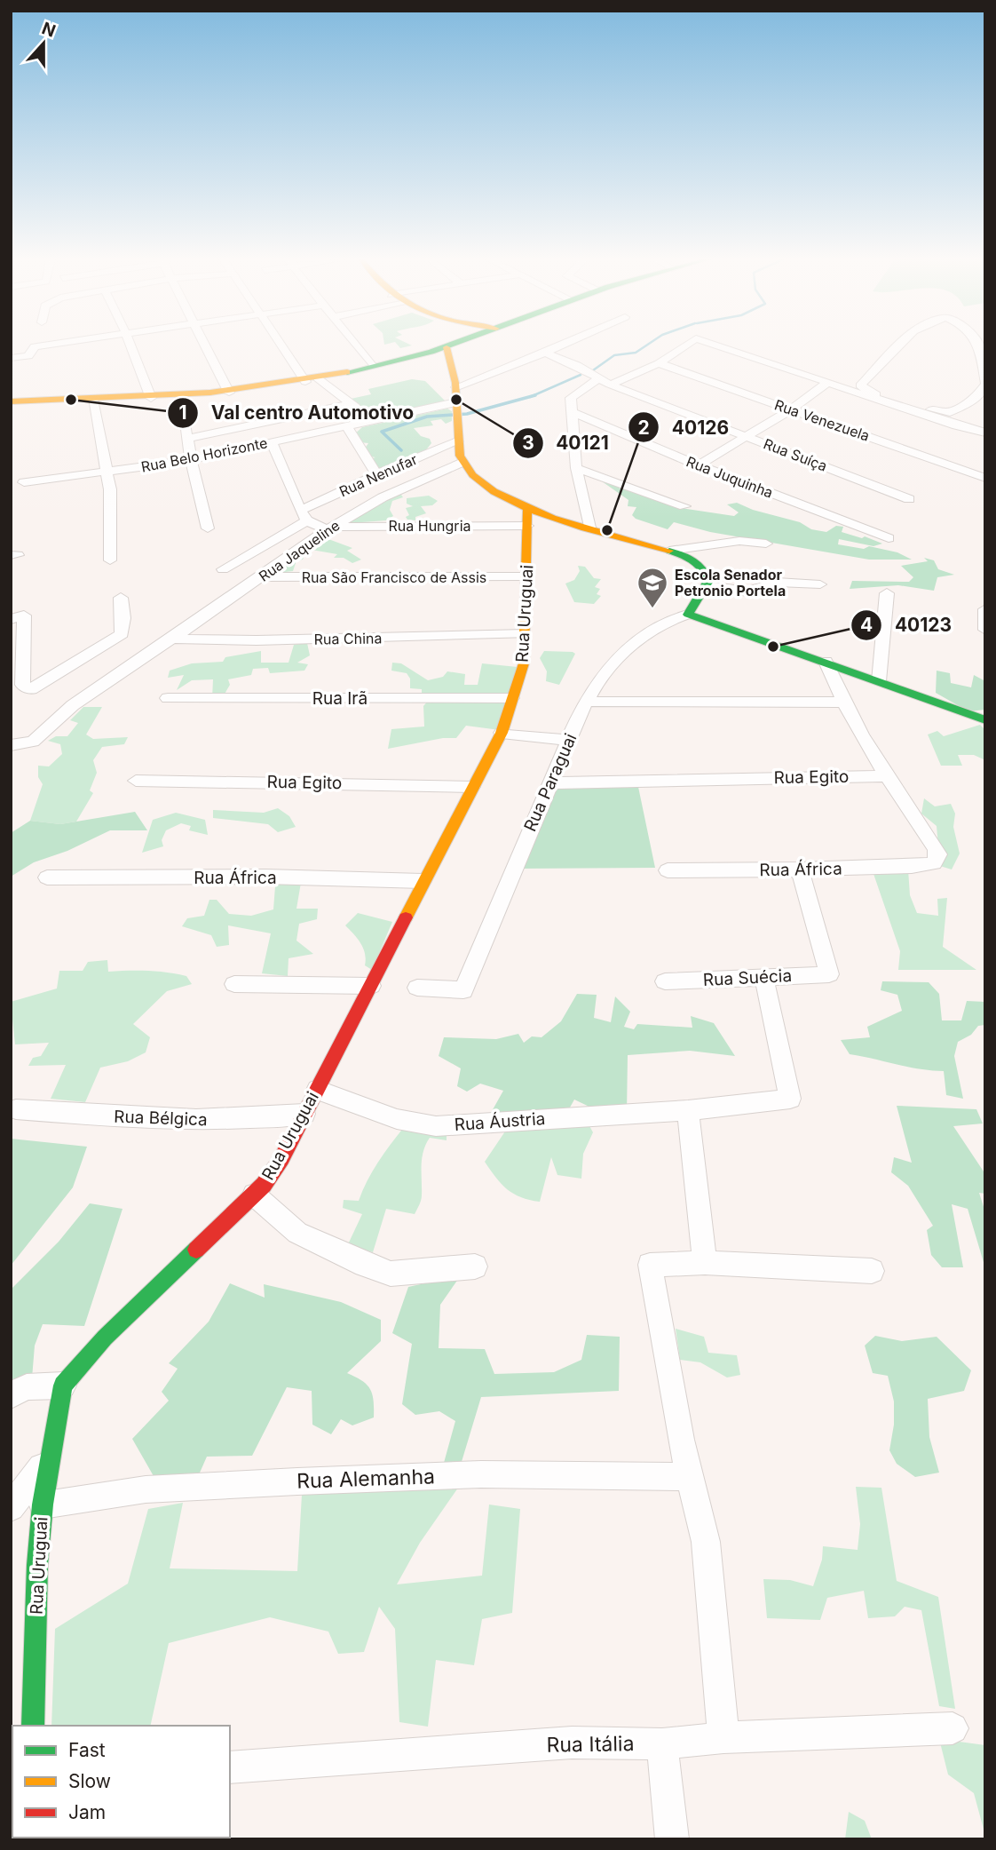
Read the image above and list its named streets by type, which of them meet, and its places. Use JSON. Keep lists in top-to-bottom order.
{
  "streets": {
    "main road": ["Rua Uruguai"],
    "street": [
      "Rua Venezuela",
      "Rua Belo Horizonte",
      "Rua Suíça",
      "Rua Nenufar",
      "Rua Juquinha",
      "Rua Hungria",
      "Rua Jaqueline",
      "Rua São Francisco de Assis",
      "Rua China",
      "Rua Irã",
      "Rua Egito",
      "Rua Paraguai",
      "Rua África",
      "Rua Suécia",
      "Rua Bélgica",
      "Rua Áustria",
      "Rua Alemanha",
      "Rua Itália"
    ]
  },
  "crossings": [
    ["Rua Hungria", "Rua Jaqueline"],
    ["Rua Hungria", "Rua Uruguai"],
    ["Rua Jaqueline", "Rua São Francisco de Assis"],
    ["Rua Jaqueline", "Rua China"],
    ["Rua São Francisco de Assis", "Rua Uruguai"],
    ["Rua Uruguai", "Rua China"],
    ["Rua Uruguai", "Rua Irã"],
    ["Rua Uruguai", "Rua Egito"],
    ["Rua Uruguai", "Rua África"],
    ["Rua Uruguai", "Rua Bélgica"],
    ["Rua Uruguai", "Rua Áustria"],
    ["Rua Uruguai", "Rua Alemanha"],
    ["Rua Egito", "Rua Paraguai"],
    ["Rua Egito", "Rua África"],
    ["Rua África", "Rua Suécia"],
    ["Rua Suécia", "Rua Áustria"]
  ],
  "places": {
    "other": [
      "Val centro Automotivo",
      "40121",
      "40126",
      "40123"
    ],
    "school or university": ["Escola Senador Petronio Portela"]
  },
  "legend": ["Fast", "Slow", "Jam"],
  "north": "top"
}
